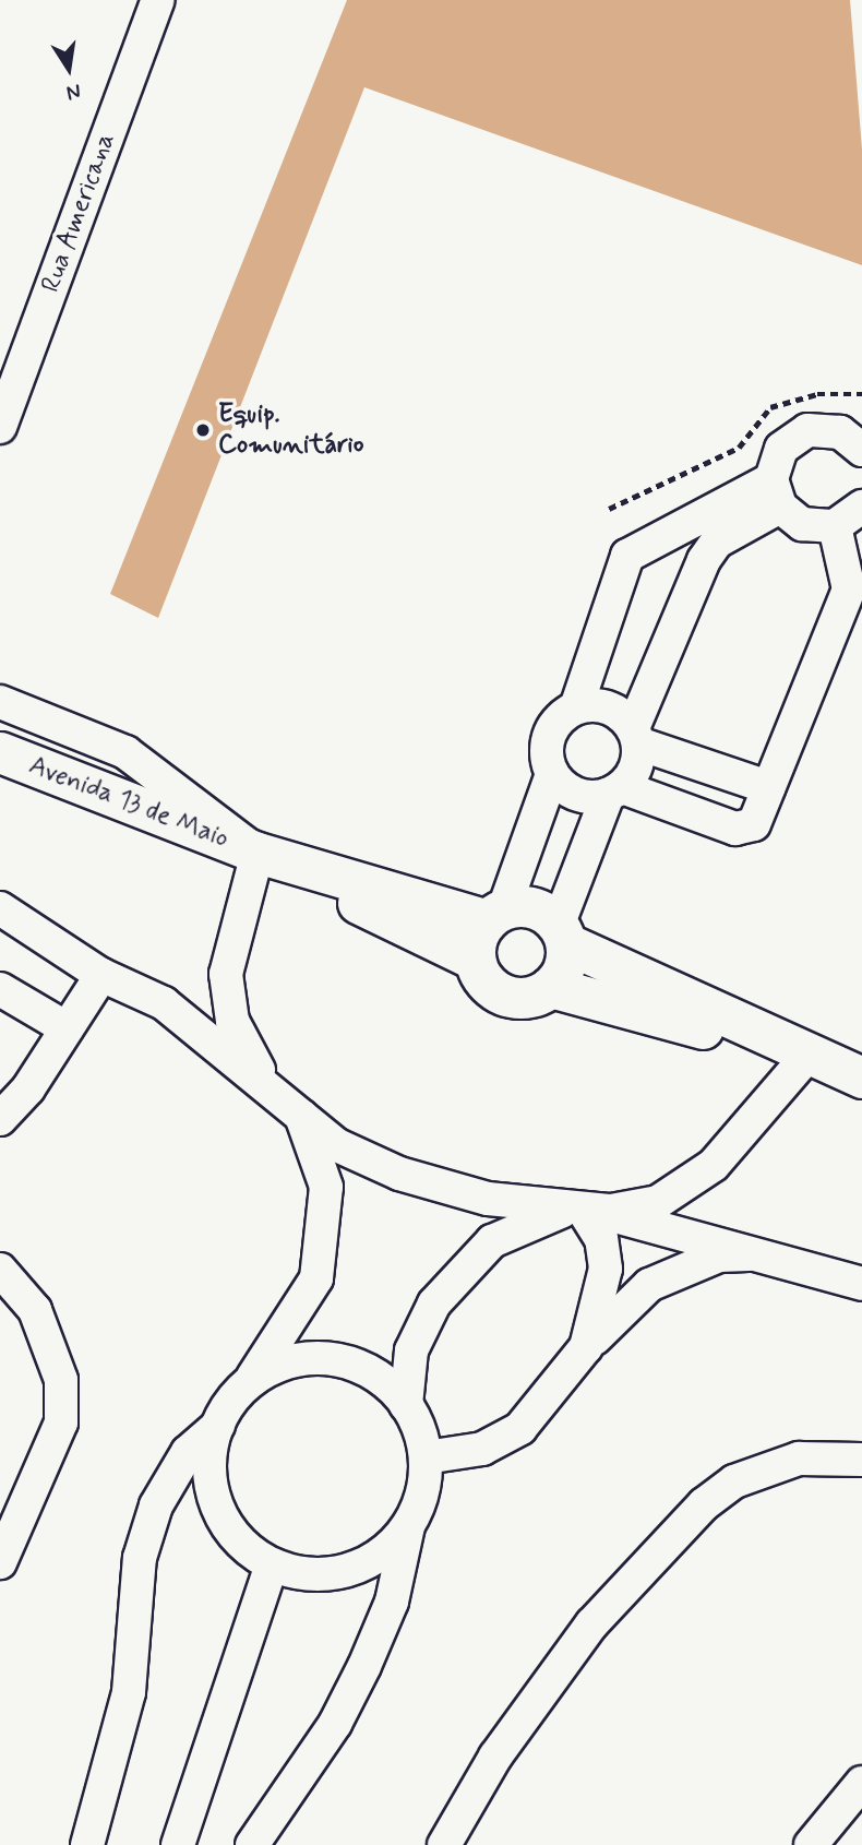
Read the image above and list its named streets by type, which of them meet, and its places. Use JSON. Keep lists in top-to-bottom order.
{
  "streets": {
    "main road": ["Avenida 13 de Maio"],
    "street": ["Rua Americana"]
  },
  "places": ["Equip. Comunitário"],
  "north": "bottom"
}
